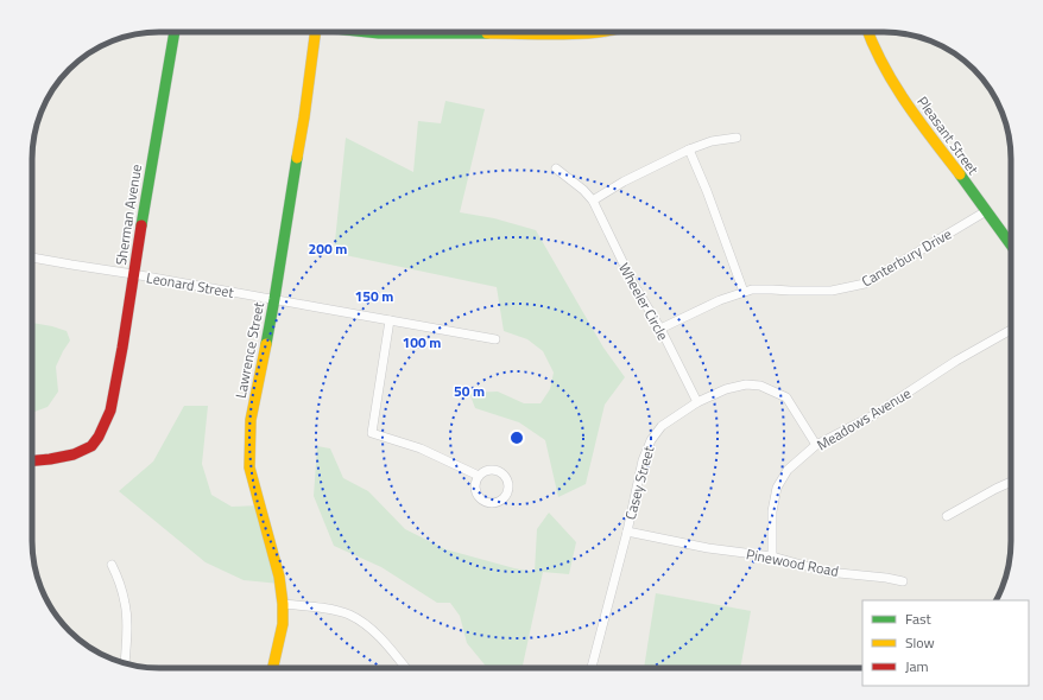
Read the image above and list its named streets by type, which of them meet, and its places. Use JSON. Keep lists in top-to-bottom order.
{
  "streets": {
    "street": [
      "Pleasant Street",
      "Sherman Avenue",
      "Canterbury Drive",
      "Leonard Street",
      "Wheeler Circle",
      "Lawrence Street",
      "Meadows Avenue",
      "Casey Street",
      "Pinewood Road"
    ]
  },
  "crossings": [
    ["Pleasant Street", "Canterbury Drive"],
    ["Sherman Avenue", "Leonard Street"],
    ["Canterbury Drive", "Wheeler Circle"],
    ["Leonard Street", "Lawrence Street"],
    ["Wheeler Circle", "Casey Street"],
    ["Meadows Avenue", "Casey Street"],
    ["Meadows Avenue", "Pinewood Road"],
    ["Casey Street", "Pinewood Road"]
  ],
  "legend": ["Fast", "Slow", "Jam"],
  "rings": [
    "200 m",
    "150 m",
    "100 m",
    "50 m"
  ]
}
